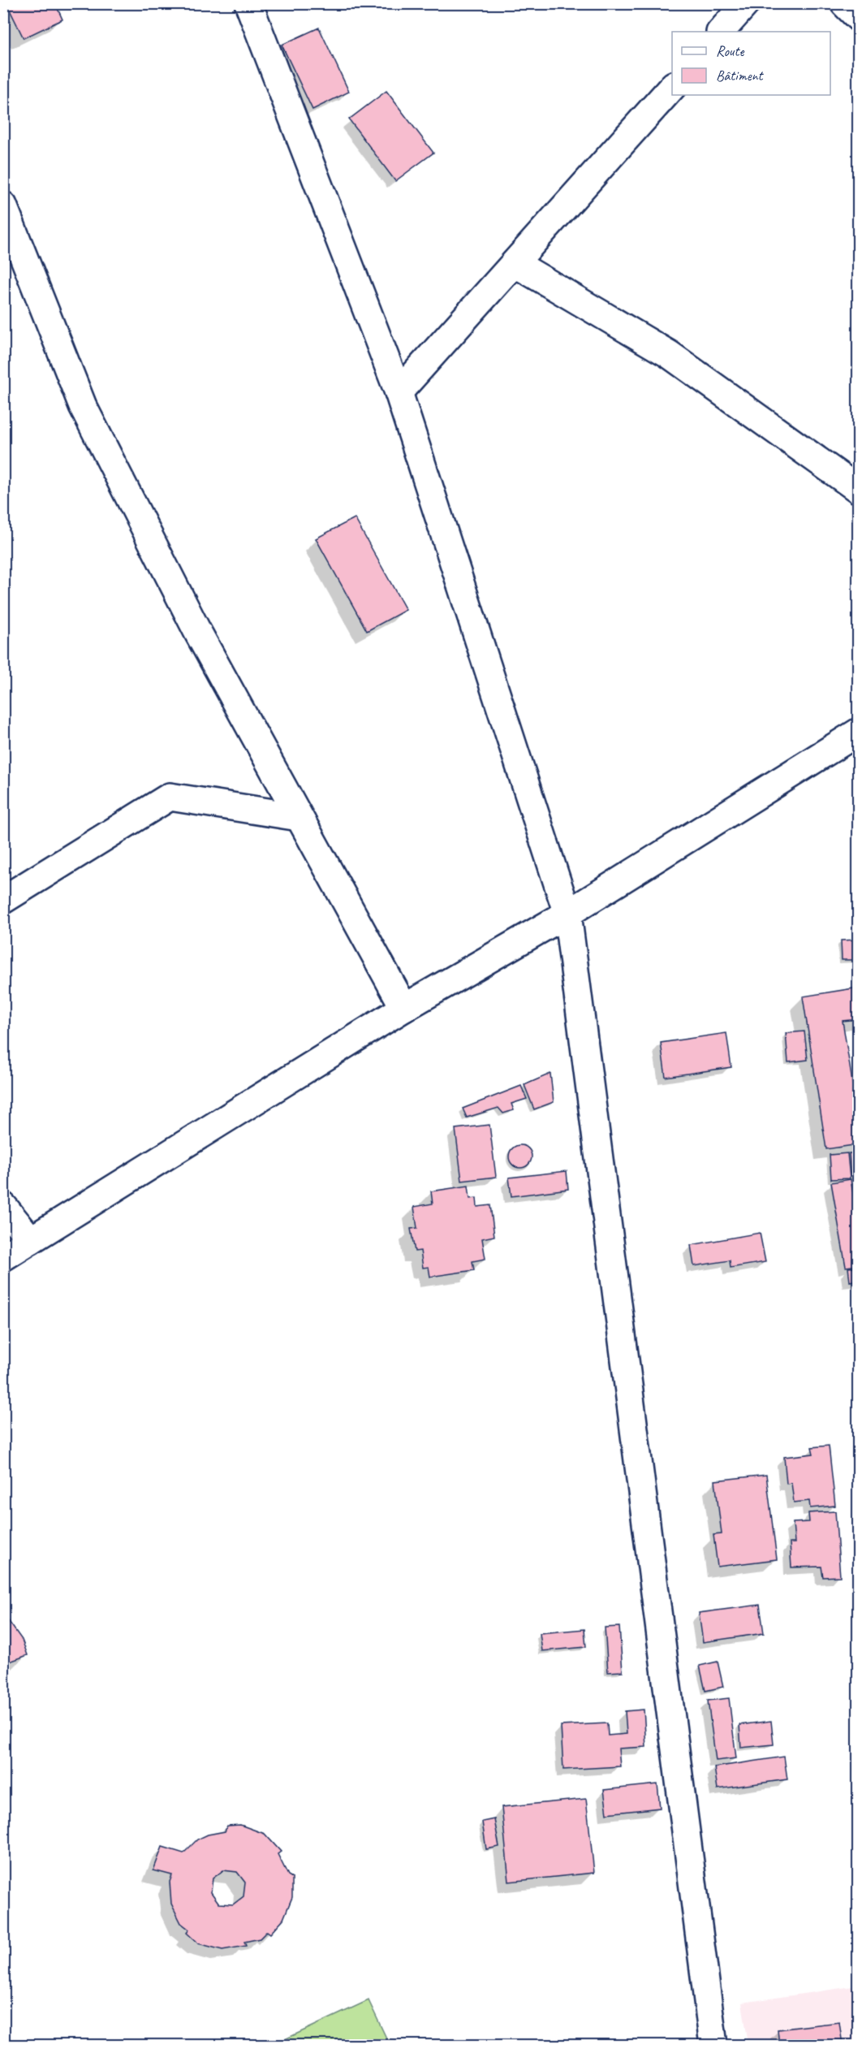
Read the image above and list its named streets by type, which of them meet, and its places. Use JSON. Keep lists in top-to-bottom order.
{
  "legend": ["Route", "Bâtiment"]
}
